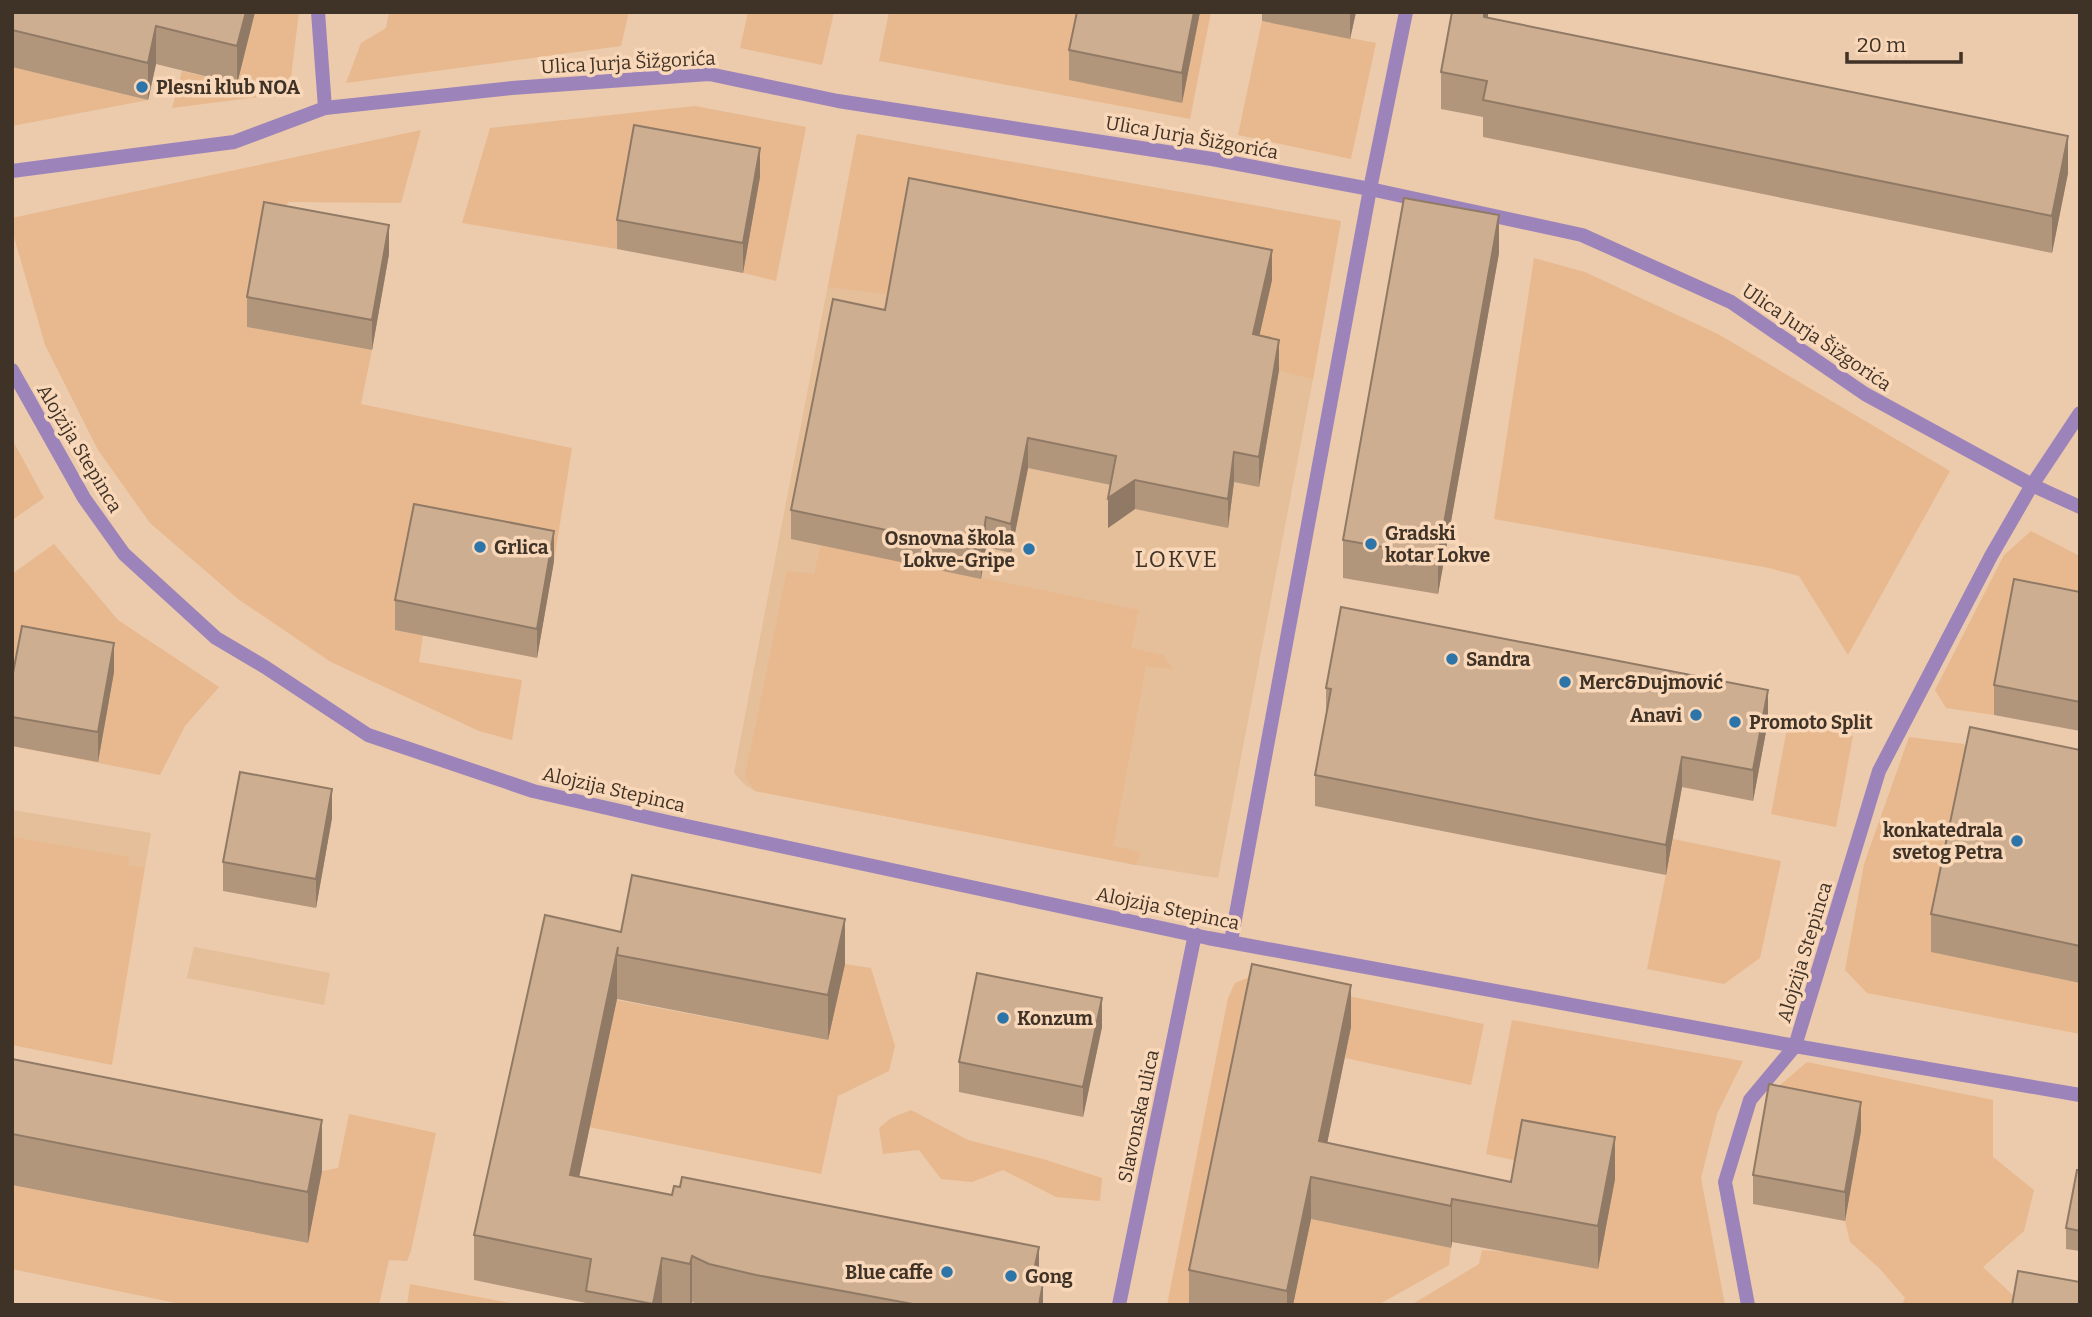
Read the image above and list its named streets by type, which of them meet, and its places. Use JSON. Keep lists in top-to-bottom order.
{
  "streets": {
    "street": ["Ulica Jurja Šižgorića", "Alojzija Stepinca", "Slavonska ulica"]
  },
  "crossings": [
    ["Ulica Jurja Šižgorića", "Alojzija Stepinca"],
    ["Alojzija Stepinca", "Slavonska ulica"]
  ],
  "districts": ["LOKVE"],
  "places": [
    "Plesni klub NOA",
    "Gradski kotar Lokve",
    "Grlica",
    "Osnovna škola Lokve-Gripe",
    "Sandra",
    "Merc&Dujmović",
    "Anavi",
    "Promoto Split",
    "konkatedrala svetog Petra",
    "Konzum",
    "Blue caffe",
    "Gong"
  ],
  "scale_bar": "20 m"
}
